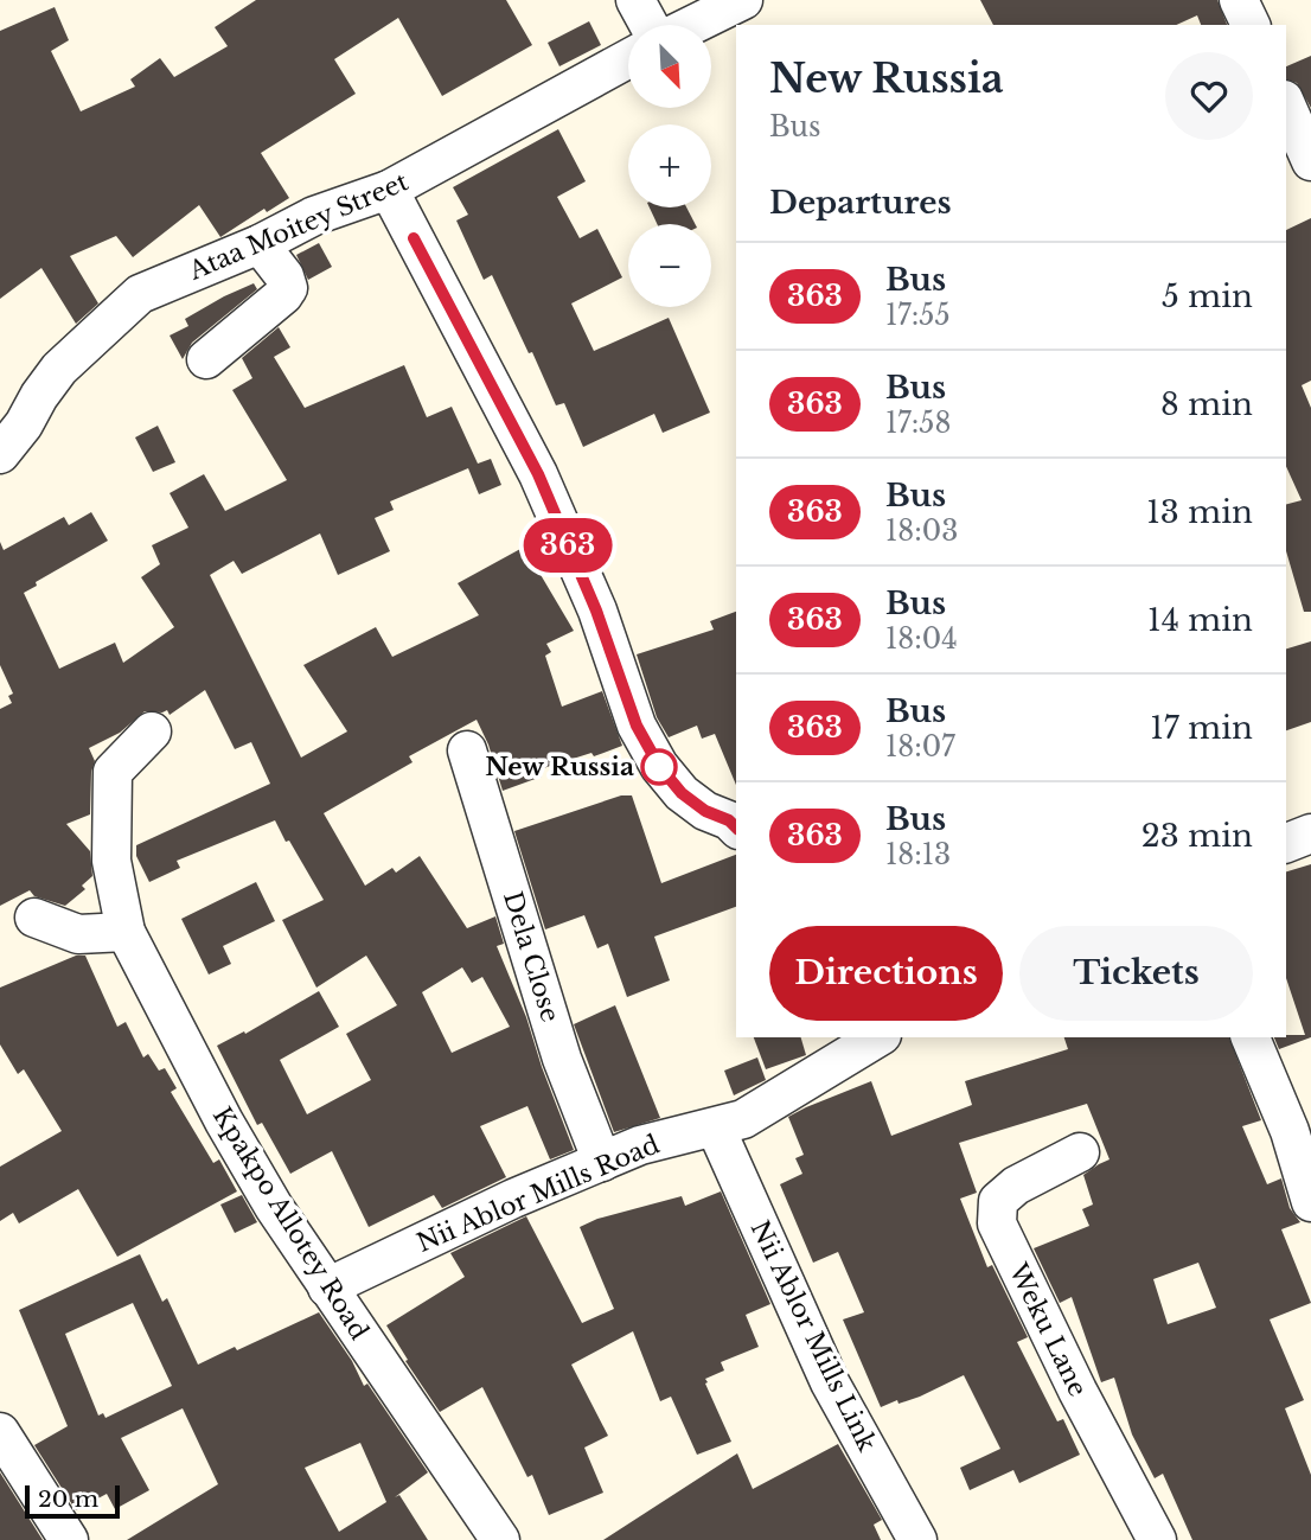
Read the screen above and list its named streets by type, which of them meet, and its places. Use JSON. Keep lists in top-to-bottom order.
{
  "streets": {
    "street": [
      "Ataa Moitey Street",
      "Dela Close",
      "Nii Ablor Mills Road",
      "Kpakpo Allotey Road",
      "Weku Lane",
      "Nii Ablor Mills Link"
    ]
  },
  "crossings": [
    ["Dela Close", "Nii Ablor Mills Road"],
    ["Nii Ablor Mills Road", "Kpakpo Allotey Road"],
    ["Nii Ablor Mills Road", "Nii Ablor Mills Link"]
  ],
  "places": ["New Russia"],
  "lines": ["bus line 363"],
  "scale_bar": "20 m",
  "north": "bottom right",
  "page": {
    "on_map": "363",
    "map_buttons": ["+", "−"],
    "heading": [
      ["New Russia", "Bus"],
      "Departures"
    ],
    "list": [
      {
        "mark": "363",
        "name": "Bus",
        "note": "17:55",
        "value": "5 min"
      },
      {
        "mark": "363",
        "name": "Bus",
        "note": "17:58",
        "value": "8 min"
      },
      {
        "mark": "363",
        "name": "Bus",
        "note": "18:03",
        "value": "13 min"
      },
      {
        "mark": "363",
        "name": "Bus",
        "note": "18:04",
        "value": "14 min"
      },
      {
        "mark": "363",
        "name": "Bus",
        "note": "18:07",
        "value": "17 min"
      },
      {
        "mark": "363",
        "name": "Bus",
        "note": "18:13",
        "value": "23 min"
      }
    ],
    "buttons": ["Directions", "Tickets"],
    "scale": "20 m"
  }
}
